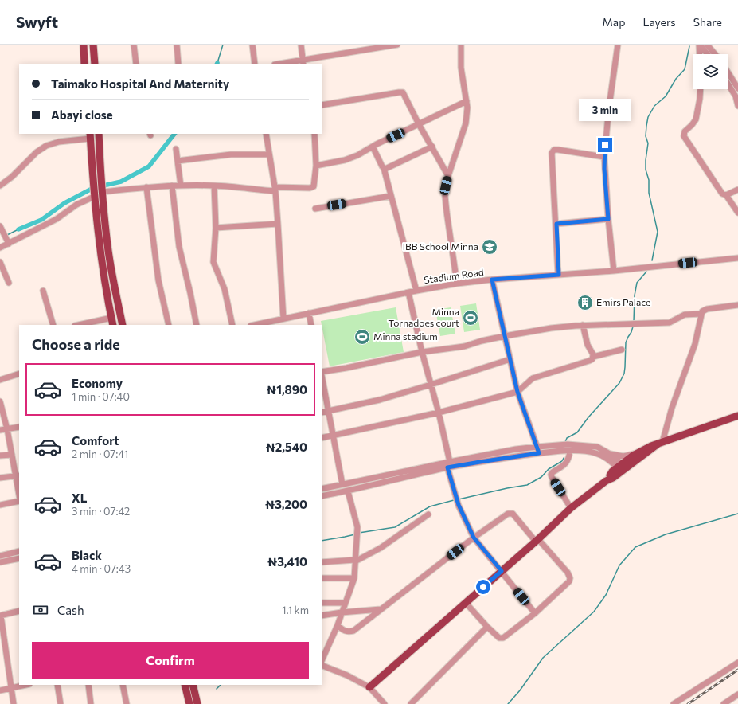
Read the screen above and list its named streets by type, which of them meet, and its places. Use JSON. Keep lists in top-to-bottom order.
{
  "streets": {
    "street": ["Stadium Road"]
  },
  "places": {
    "school or university": ["IBB School Minna"],
    "building": ["Emirs Palace"],
    "sports": ["Minna Tornadoes court", "Minna stadium"]
  },
  "page": {
    "header": "Swyft",
    "nav": ["Map", "Layers", "Share"],
    "banner": ["Taimako Hospital And Maternity", "Abayi close"],
    "bubble": "3 min",
    "heading": "Choose a ride",
    "list": [
      {
        "name": "Economy",
        "note": "1 min · 07:40",
        "value": "₦1,890"
      },
      {
        "name": "Comfort",
        "note": "2 min · 07:41",
        "value": "₦2,540"
      },
      {
        "name": "XL",
        "note": "3 min · 07:42",
        "value": "₦3,200"
      },
      {
        "name": "Black",
        "note": "4 min · 07:43",
        "value": "₦3,410"
      }
    ],
    "pay": ["Cash", "1.1 km"],
    "buttons": "Confirm"
  }
}
